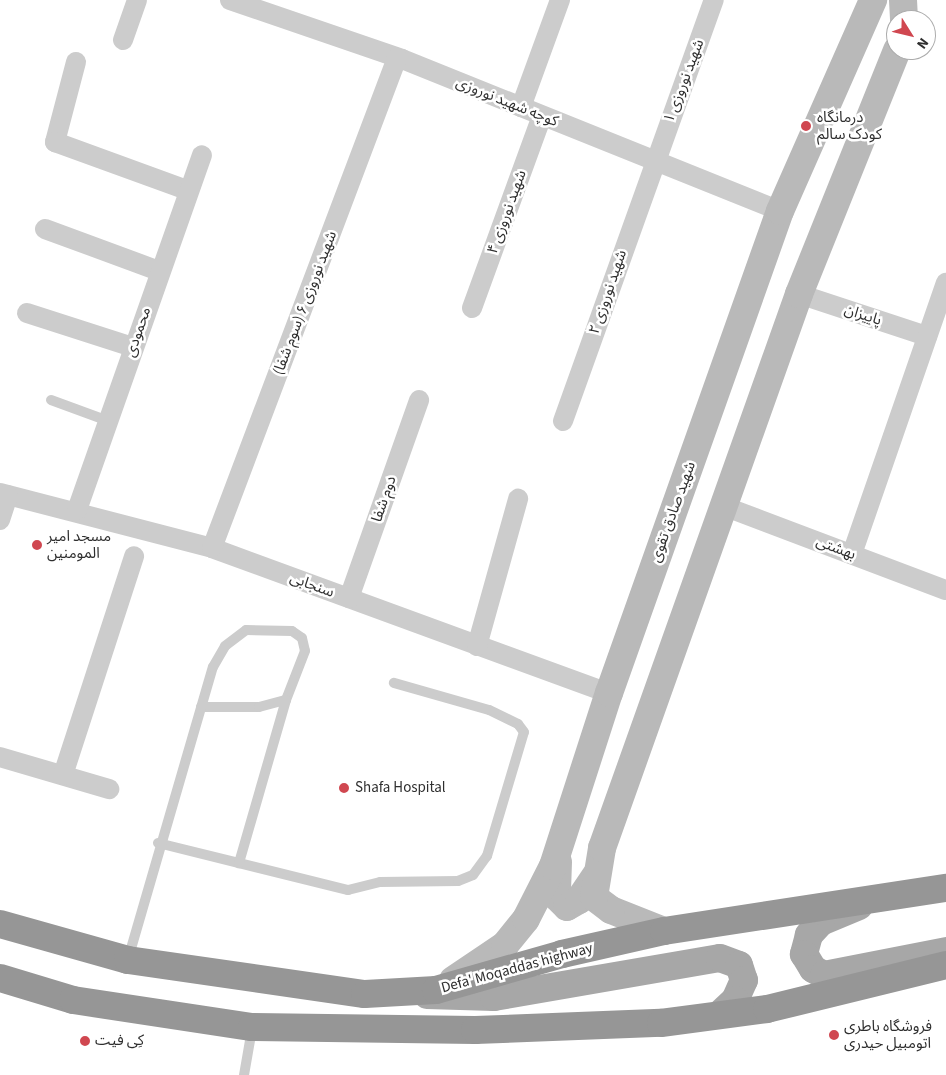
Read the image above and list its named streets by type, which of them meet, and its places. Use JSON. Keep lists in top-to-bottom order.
{
  "streets": {
    "highway": ["Defa' Moqaddas highway"],
    "main road": ["شهید صادق تقوی"],
    "street": [
      "شهید نوروزی ۱",
      "کوچه شهید نوروزی",
      "شهید نوروزی ۴",
      "شهید نوروزی ۲",
      "شهید نوروزی ۶ (سوم شفا)",
      "پاییزان",
      "محمودی",
      "دوم شفا",
      "بهشتی",
      "سنجابی"
    ]
  },
  "crossings": [
    ["شهید نوروزی ۱", "کوچه شهید نوروزی"],
    ["شهید نوروزی ۱", "شهید نوروزی ۲"],
    ["کوچه شهید نوروزی", "شهید نوروزی ۴"],
    ["کوچه شهید نوروزی", "شهید نوروزی ۲"],
    ["کوچه شهید نوروزی", "شهید نوروزی ۶ (سوم شفا)"],
    ["کوچه شهید نوروزی", "شهید صادق تقوی"],
    ["شهید نوروزی ۶ (سوم شفا)", "سنجابی"],
    ["محمودی", "سنجابی"],
    ["دوم شفا", "سنجابی"],
    ["شهید صادق تقوی", "سنجابی"],
    ["شهید صادق تقوی", "Defa' Moqaddas highway"]
  ],
  "places": [
    "درمانگاه کودک سالم",
    "مسجد امیر المومنین",
    "Shafa Hospital",
    "فروشگاه باطری اتومبیل حیدری",
    "کِی فیت"
  ],
  "north": "bottom right"
}
